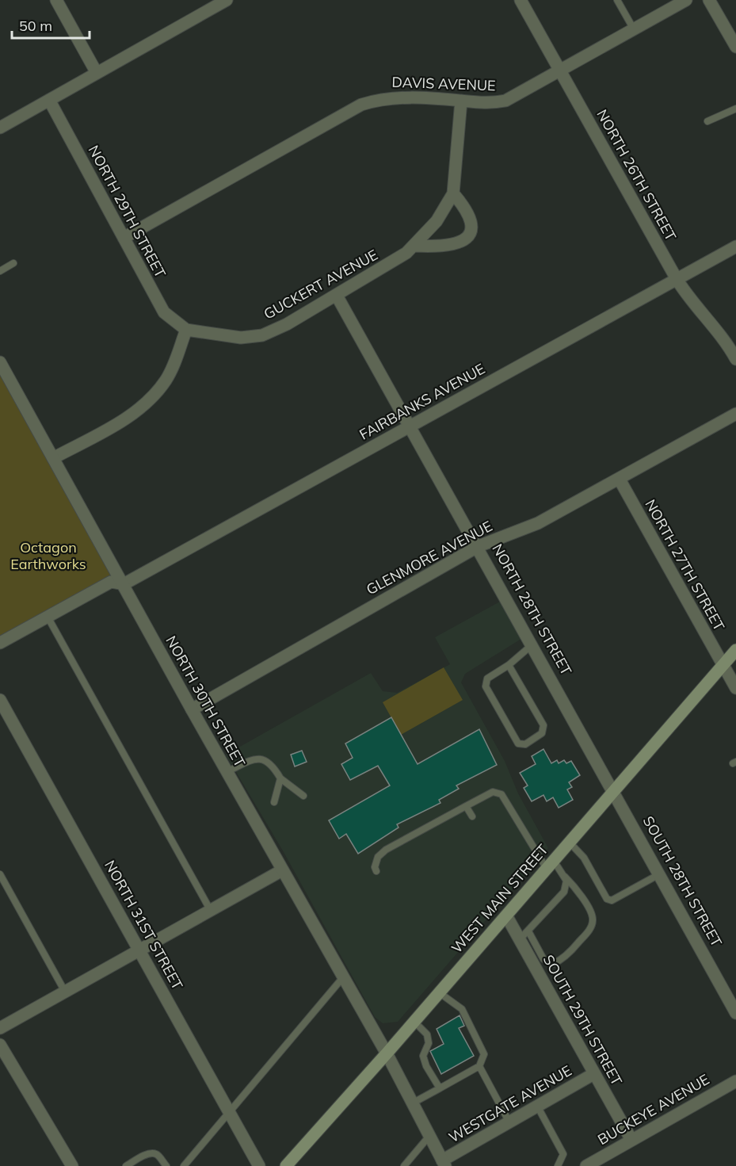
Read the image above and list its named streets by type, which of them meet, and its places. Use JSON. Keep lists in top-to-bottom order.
{
  "streets": {
    "main road": ["WEST MAIN STREET"],
    "street": [
      "DAVIS AVENUE",
      "NORTH 26TH STREET",
      "NORTH 29TH STREET",
      "GUCKERT AVENUE",
      "FAIRBANKS AVENUE",
      "GLENMORE AVENUE",
      "NORTH 27TH STREET",
      "NORTH 28TH STREET",
      "NORTH 30TH STREET",
      "SOUTH 28TH STREET",
      "NORTH 31ST STREET",
      "SOUTH 29TH STREET",
      "WESTGATE AVENUE",
      "BUCKEYE AVENUE"
    ]
  },
  "crossings": [
    ["DAVIS AVENUE", "NORTH 26TH STREET"],
    ["DAVIS AVENUE", "NORTH 29TH STREET"],
    ["DAVIS AVENUE", "GUCKERT AVENUE"],
    ["NORTH 26TH STREET", "FAIRBANKS AVENUE"],
    ["NORTH 29TH STREET", "GUCKERT AVENUE"],
    ["GUCKERT AVENUE", "NORTH 28TH STREET"],
    ["FAIRBANKS AVENUE", "NORTH 28TH STREET"],
    ["FAIRBANKS AVENUE", "NORTH 30TH STREET"],
    ["GLENMORE AVENUE", "NORTH 27TH STREET"],
    ["GLENMORE AVENUE", "NORTH 28TH STREET"],
    ["GLENMORE AVENUE", "NORTH 30TH STREET"],
    ["NORTH 27TH STREET", "WEST MAIN STREET"],
    ["NORTH 28TH STREET", "SOUTH 28TH STREET"],
    ["NORTH 28TH STREET", "WEST MAIN STREET"],
    ["NORTH 30TH STREET", "WEST MAIN STREET"],
    ["NORTH 30TH STREET", "WESTGATE AVENUE"],
    ["SOUTH 28TH STREET", "WEST MAIN STREET"],
    ["WEST MAIN STREET", "SOUTH 29TH STREET"],
    ["SOUTH 29TH STREET", "WESTGATE AVENUE"],
    ["SOUTH 29TH STREET", "BUCKEYE AVENUE"]
  ],
  "parks": ["Octagon Earthworks"],
  "scale_bar": "50 m"
}
